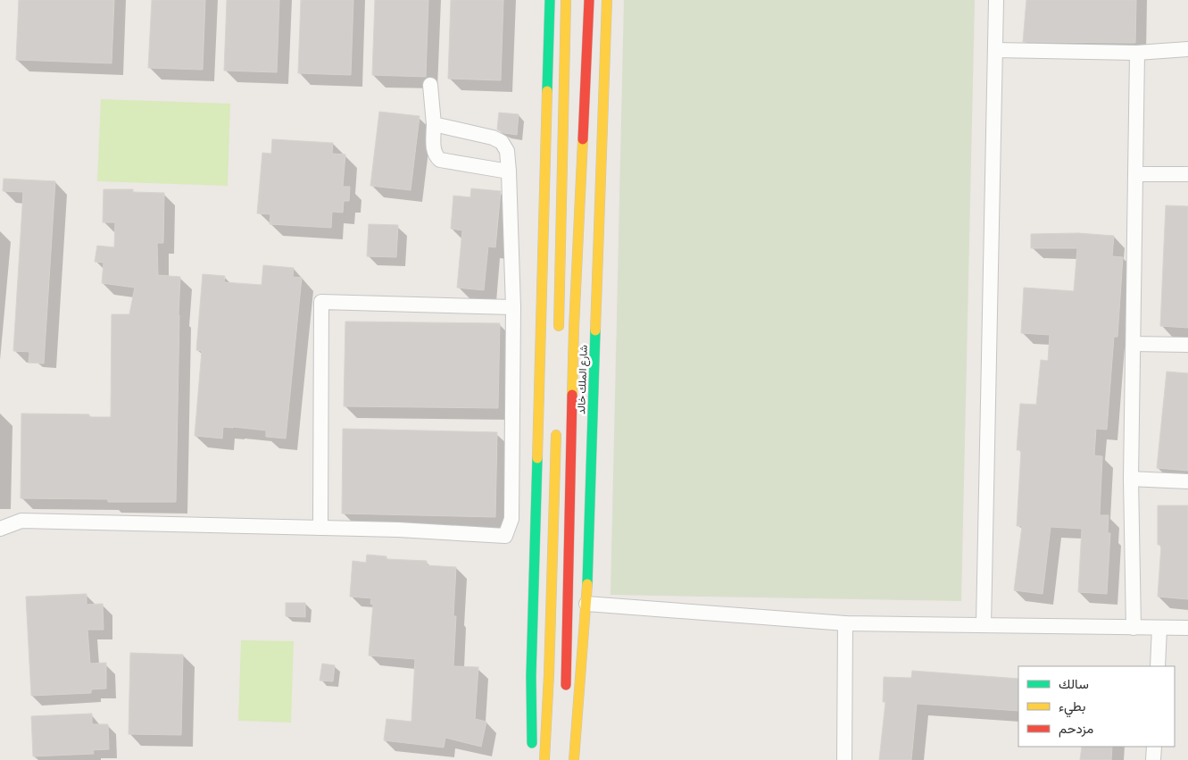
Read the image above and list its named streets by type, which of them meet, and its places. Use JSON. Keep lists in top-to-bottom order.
{
  "streets": {
    "main road": ["شارع الملك خالد"]
  },
  "legend": ["سالك", "بطيء", "مزدحم"]
}
